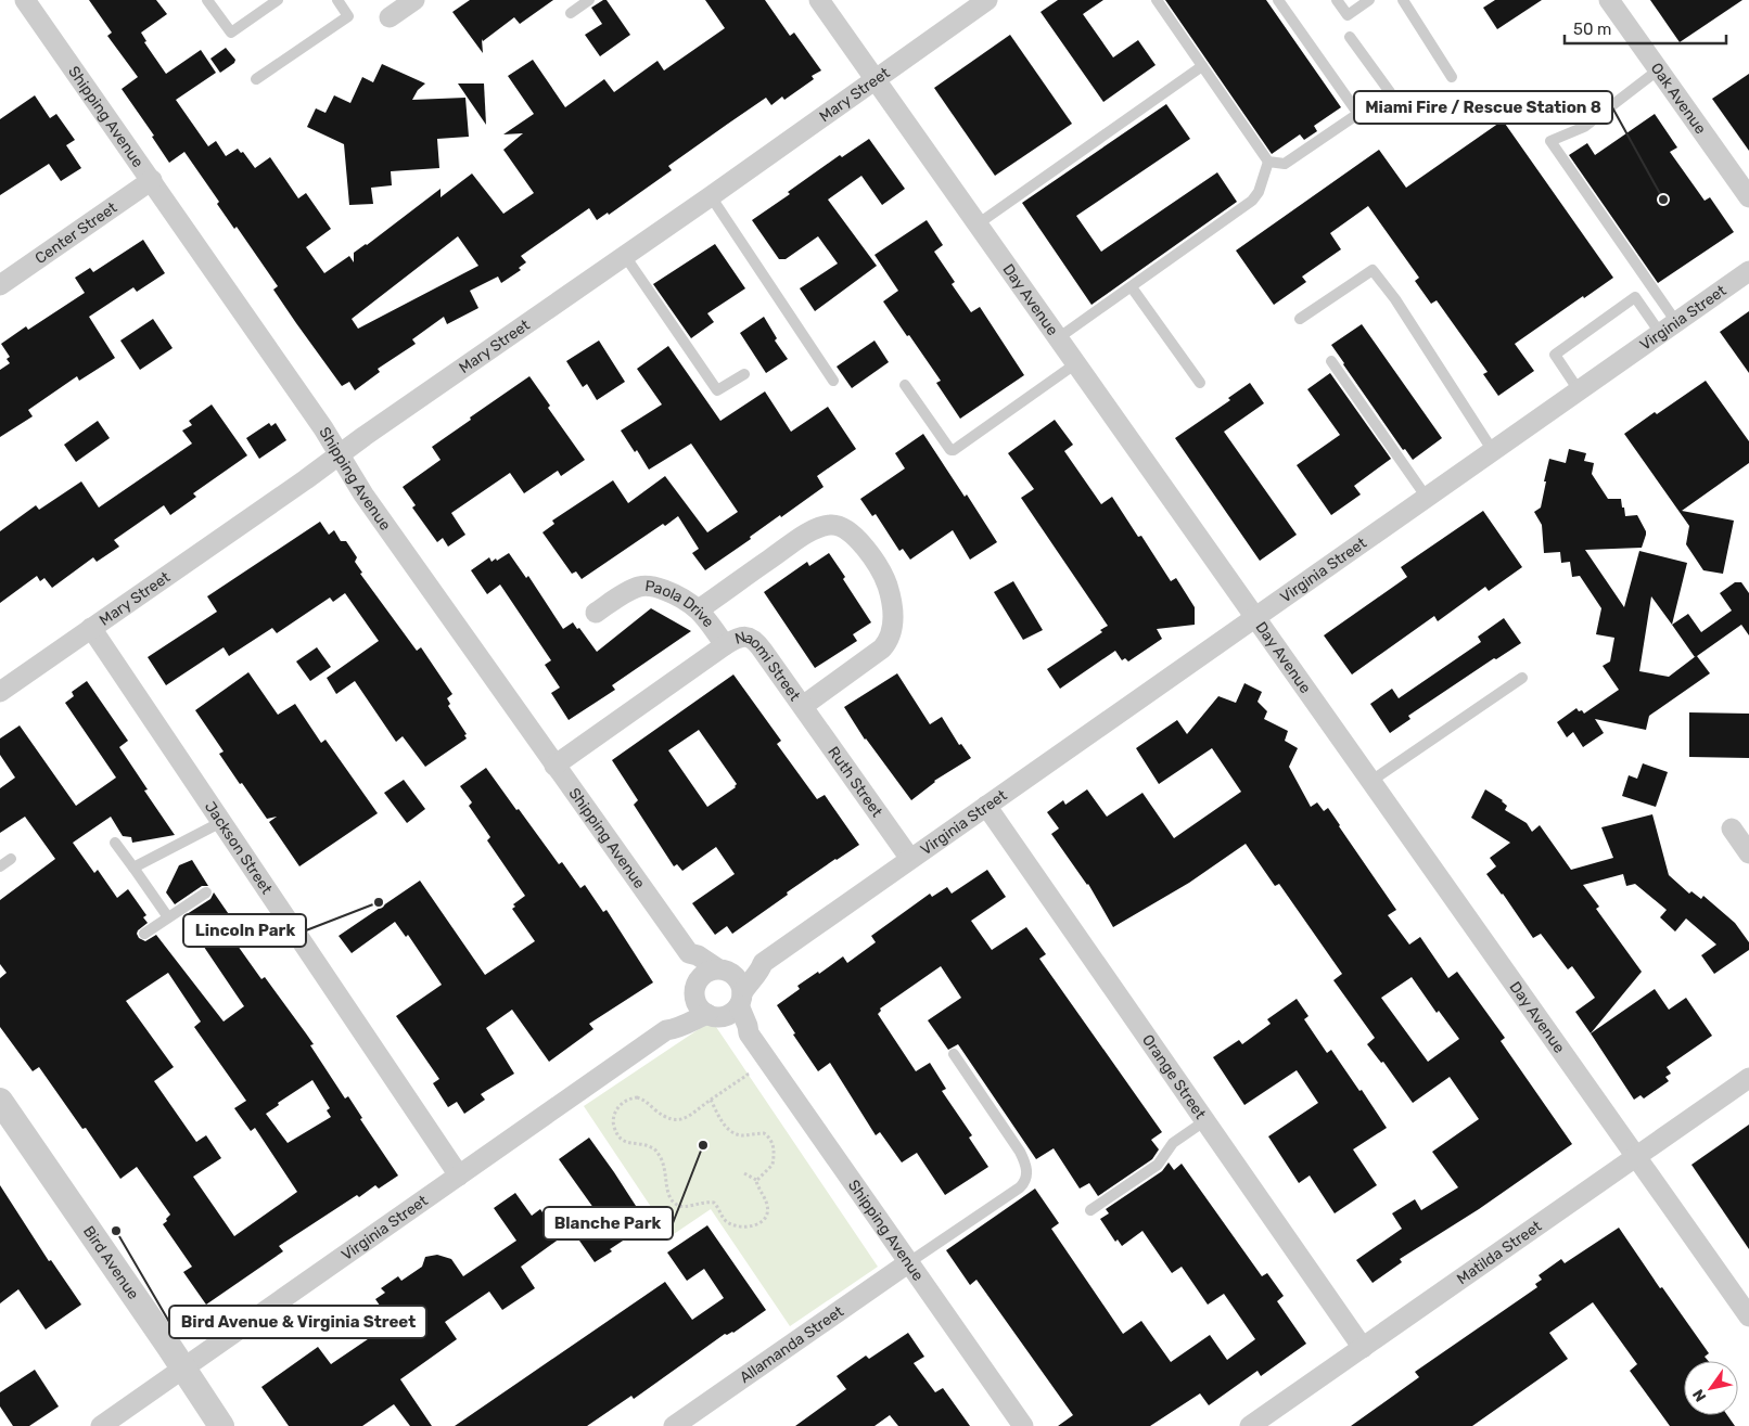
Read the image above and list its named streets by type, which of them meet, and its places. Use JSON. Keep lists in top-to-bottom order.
{
  "streets": {
    "street": [
      "Mary Street",
      "Oak Avenue",
      "Shipping Avenue",
      "Center Street",
      "Day Avenue",
      "Virginia Street",
      "Paola Drive",
      "Naomi Street",
      "Ruth Street",
      "Jackson Street",
      "Orange Street",
      "Matilda Street",
      "Bird Avenue",
      "Allamanda Street"
    ]
  },
  "crossings": [
    ["Mary Street", "Shipping Avenue"],
    ["Mary Street", "Day Avenue"],
    ["Mary Street", "Jackson Street"],
    ["Shipping Avenue", "Center Street"],
    ["Shipping Avenue", "Virginia Street"],
    ["Shipping Avenue", "Naomi Street"],
    ["Shipping Avenue", "Allamanda Street"],
    ["Day Avenue", "Virginia Street"],
    ["Day Avenue", "Matilda Street"],
    ["Virginia Street", "Ruth Street"],
    ["Virginia Street", "Jackson Street"],
    ["Virginia Street", "Orange Street"],
    ["Virginia Street", "Bird Avenue"],
    ["Paola Drive", "Naomi Street"],
    ["Naomi Street", "Ruth Street"],
    ["Orange Street", "Matilda Street"]
  ],
  "places": [
    "Miami Fire / Rescue Station 8",
    "Lincoln Park",
    "Blanche Park",
    "Bird Avenue & Virginia Street"
  ],
  "scale_bar": "50 m",
  "north": "bottom left"
}
